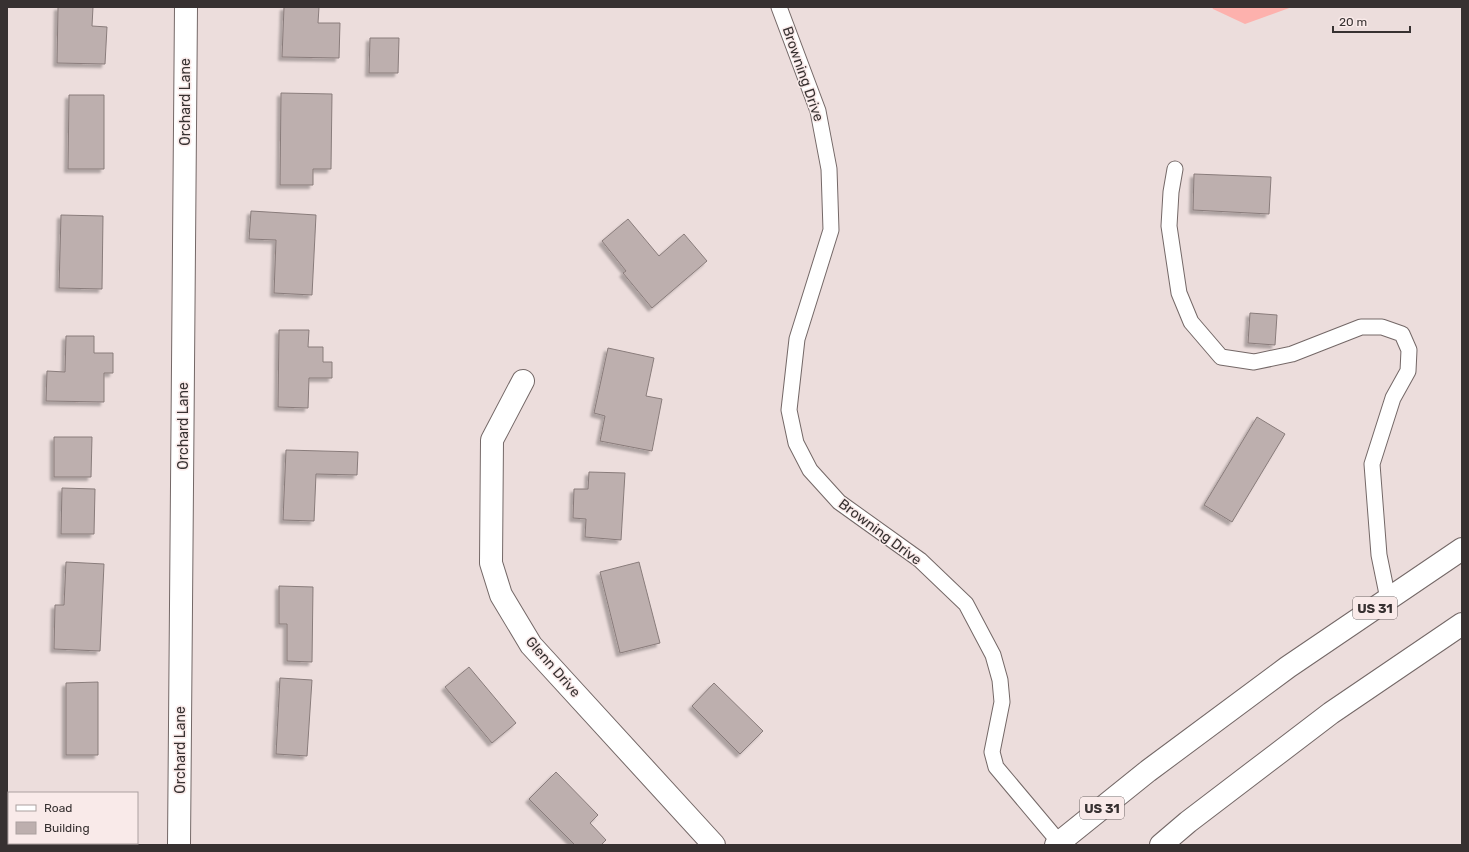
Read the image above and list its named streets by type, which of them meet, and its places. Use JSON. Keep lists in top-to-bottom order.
{
  "streets": {
    "street": ["Orchard Lane", "US 31", "Glenn Drive"],
    "lane": ["Browning Drive"]
  },
  "crossings": [
    ["Browning Drive", "US 31"]
  ],
  "legend": ["Road", "Building"],
  "scale_bar": "20 m"
}
